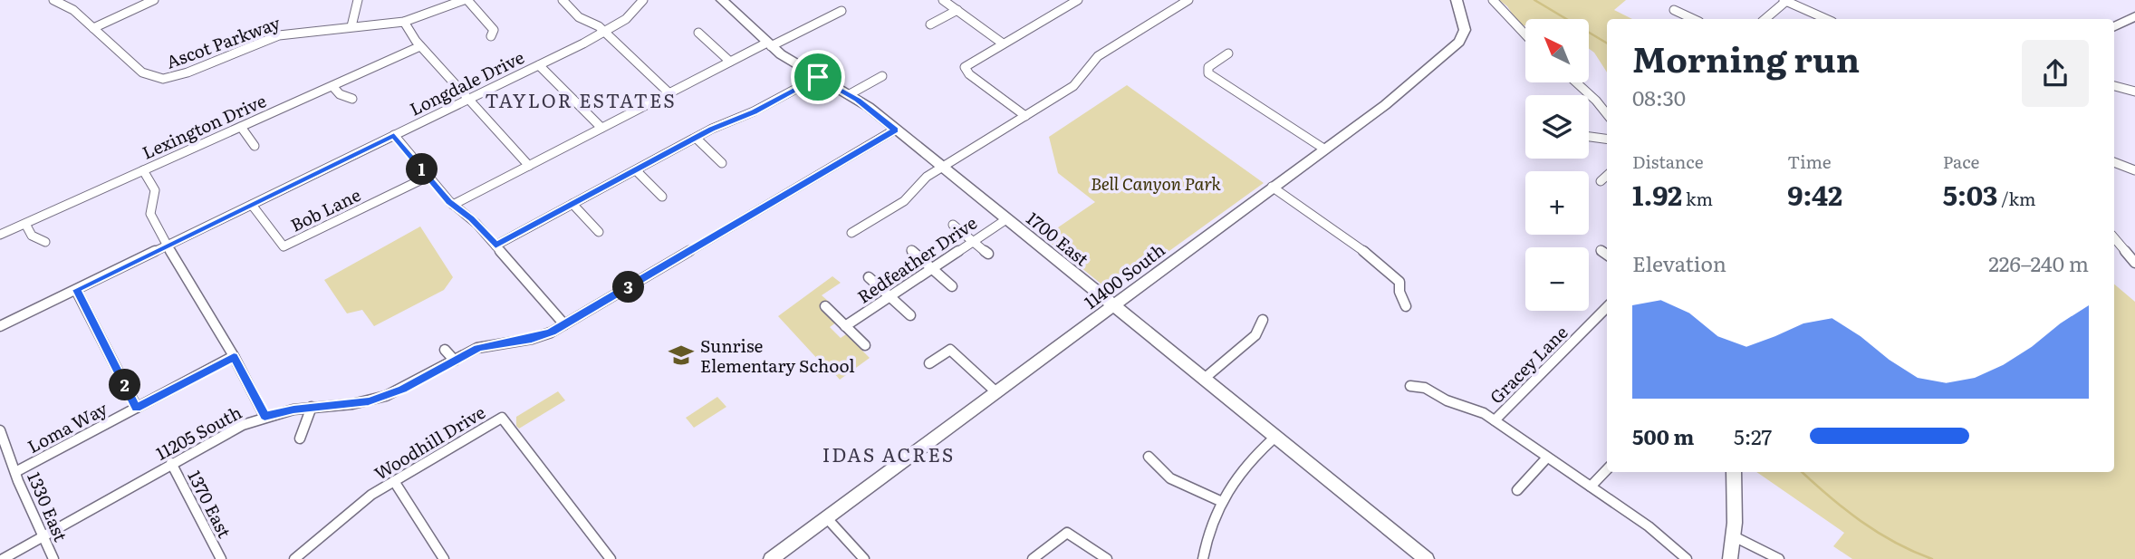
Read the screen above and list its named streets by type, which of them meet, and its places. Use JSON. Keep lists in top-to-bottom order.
{
  "streets": {
    "main road": ["1700 East", "11400 South"],
    "street": [
      "Ascot Parkway",
      "Longdale Drive",
      "Lexington Drive",
      "Bob Lane",
      "Redfeather Drive",
      "Gracey Lane",
      "Loma Way",
      "11205 South",
      "Woodhill Drive",
      "1370 East",
      "1330 East"
    ]
  },
  "crossings": [
    ["Longdale Drive", "Bob Lane"],
    ["1700 East", "Redfeather Drive"],
    ["1700 East", "11400 South"],
    ["1700 East", "11205 South"],
    ["Loma Way", "1330 East"],
    ["11205 South", "1370 East"],
    ["11205 South", "1330 East"]
  ],
  "districts": ["TAYLOR ESTATES", "IDAS ACRES"],
  "parks": ["Bell Canyon Park"],
  "places": {
    "school or university": ["Sunrise Elementary School"]
  },
  "north": "top left",
  "page": {
    "map_buttons": ["+", "−"],
    "heading": ["Morning run", "08:30"],
    "stats": [
      ["Distance", "1.92 km"],
      ["Time", "9:42"],
      ["Pace", "5:03 /km"]
    ],
    "pins": ["1", "3", "2"],
    "chart": ["Elevation", "226–240 m"],
    "list": [
      {
        "name": "500 m",
        "note": "5:27"
      }
    ]
  }
}
